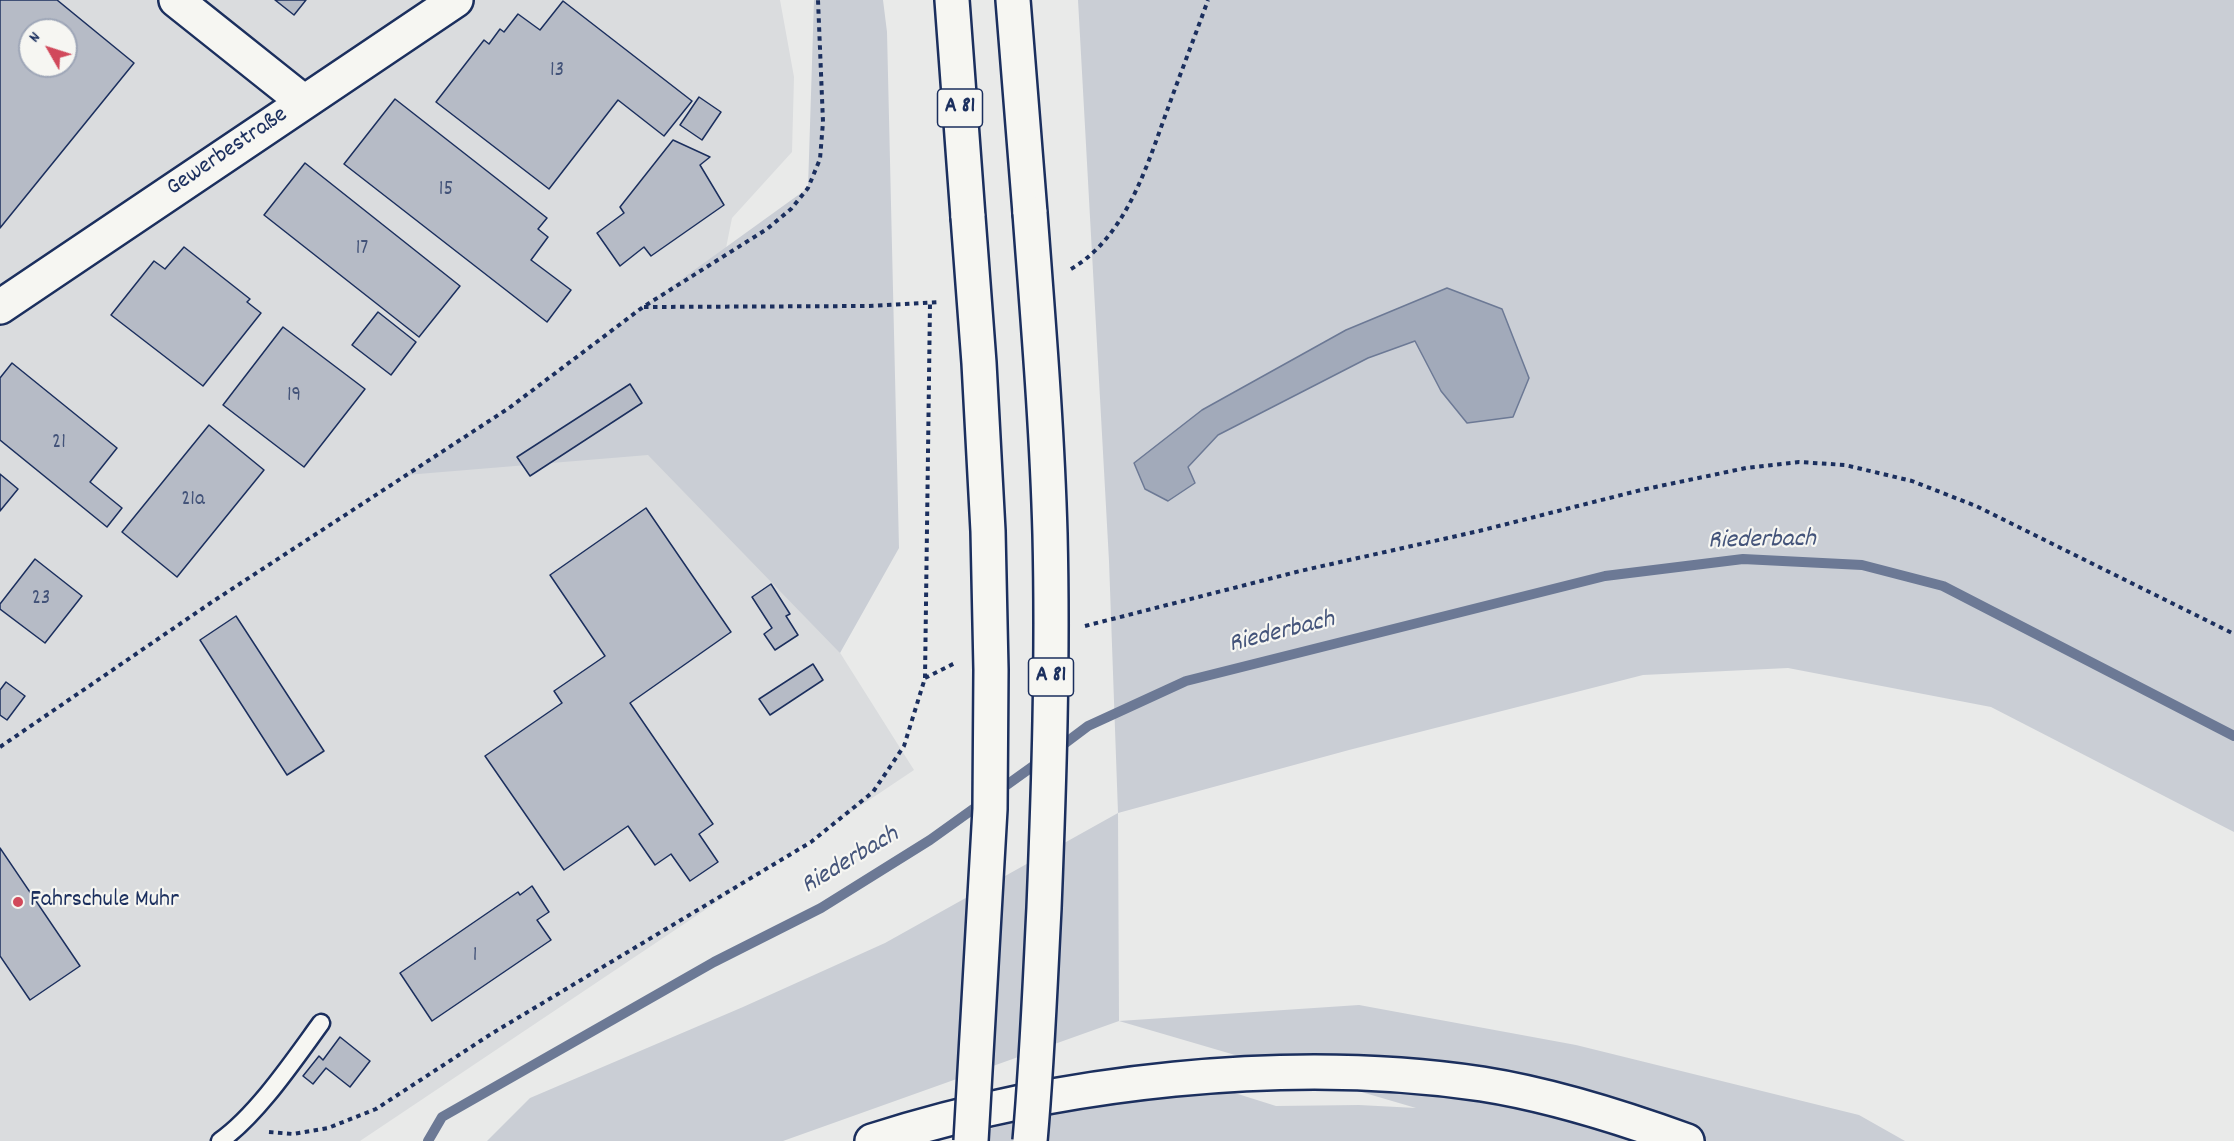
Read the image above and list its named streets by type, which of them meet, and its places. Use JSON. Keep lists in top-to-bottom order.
{
  "streets": {
    "main road": ["A 81", "Gewerbestraße"]
  },
  "water": ["Riederbach"],
  "places": ["Fahrschule Muhr"],
  "house_numbers": [
    "13",
    "15",
    "17",
    "19",
    "21",
    "21a",
    "23",
    "1"
  ],
  "north": "top left"
}
